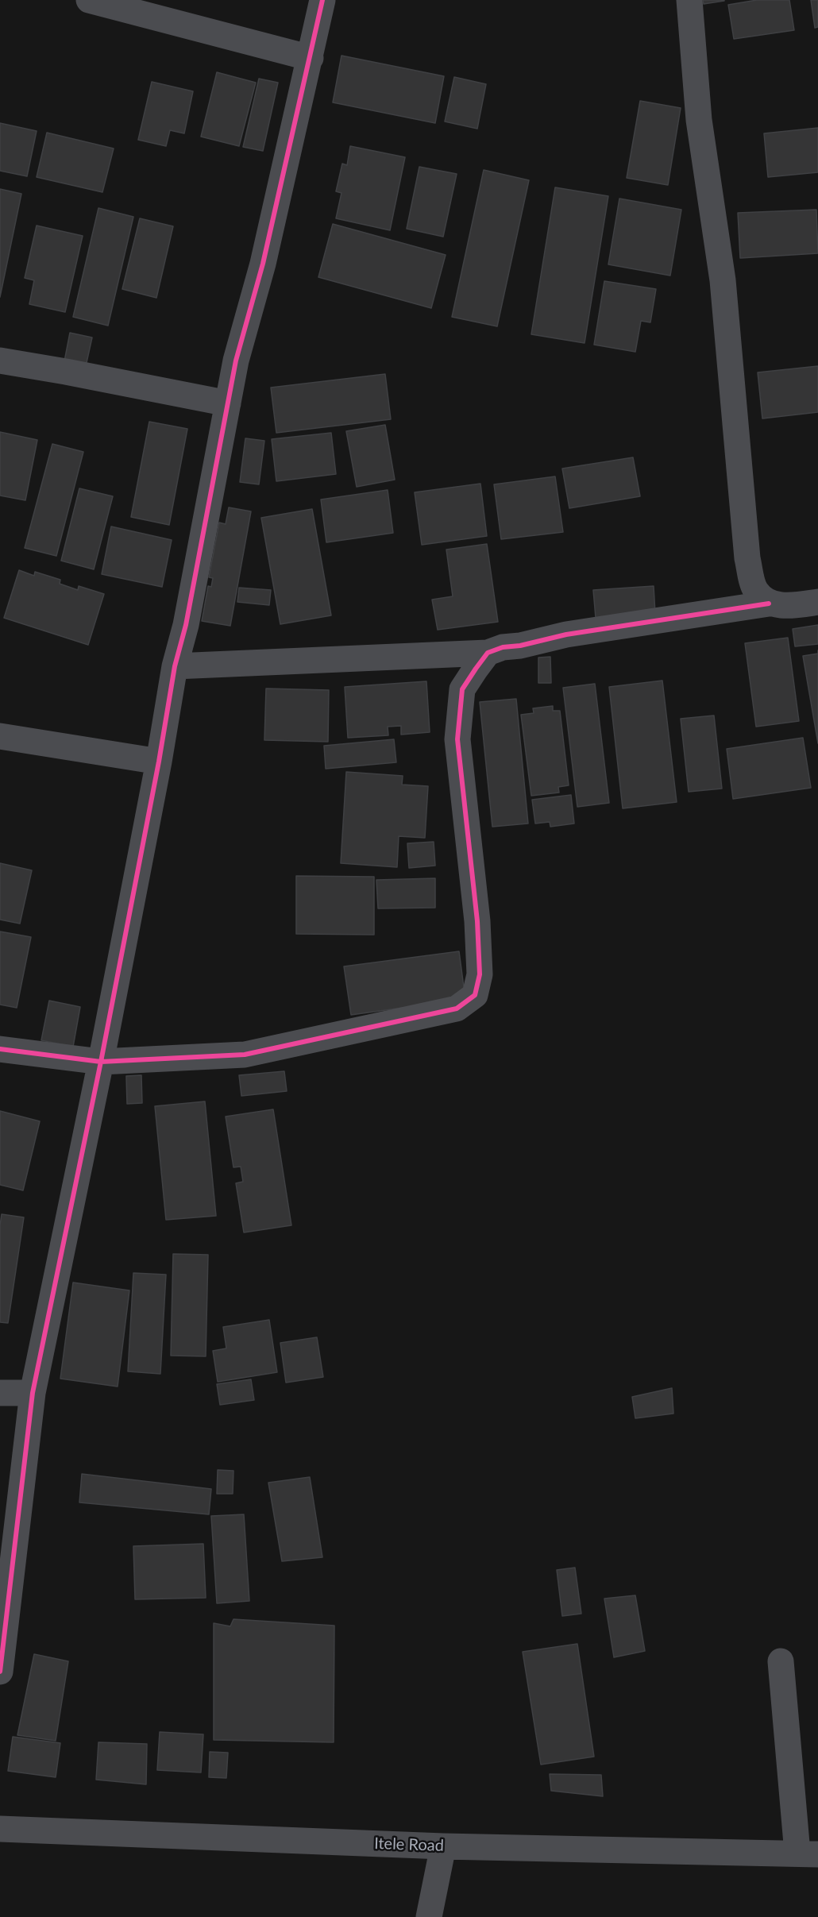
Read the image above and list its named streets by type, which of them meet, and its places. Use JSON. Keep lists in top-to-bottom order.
{
  "streets": {
    "street": ["Itele Road"]
  }
}
